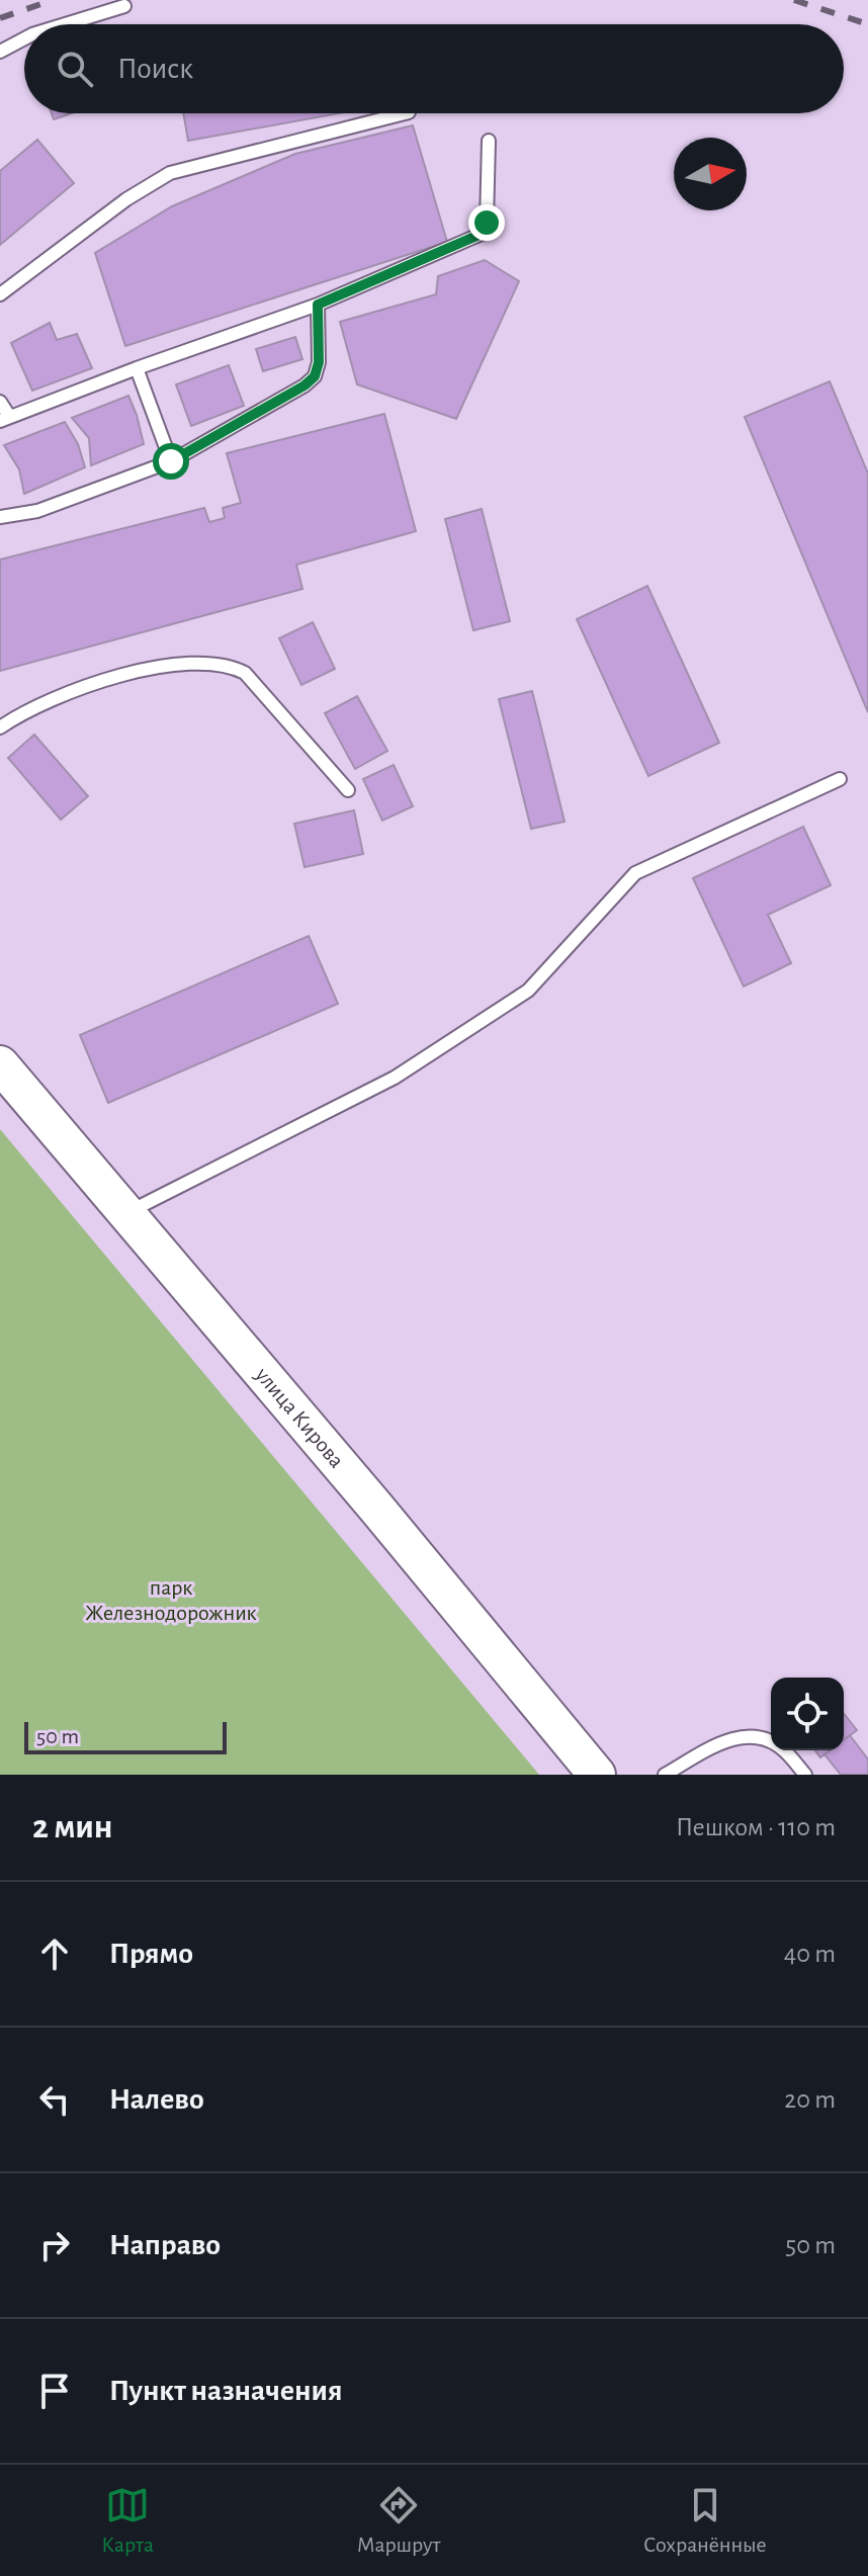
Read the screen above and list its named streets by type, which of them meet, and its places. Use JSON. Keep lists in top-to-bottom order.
{
  "streets": {
    "main road": ["улица Кирова"]
  },
  "parks": ["парк Железнодорожник"],
  "scale_bar": "50 m",
  "north": "right",
  "page": {
    "search": "Поиск",
    "scale": "50 m",
    "heading": ["2 мин", "Пешком · 110 m"],
    "list": [
      ["Прямо", "40 m"],
      ["Налево", "20 m"],
      ["Направо", "50 m"],
      "Пункт назначения"
    ],
    "nav": ["Карта", "Маршрут", "Сохранённые"]
  }
}
